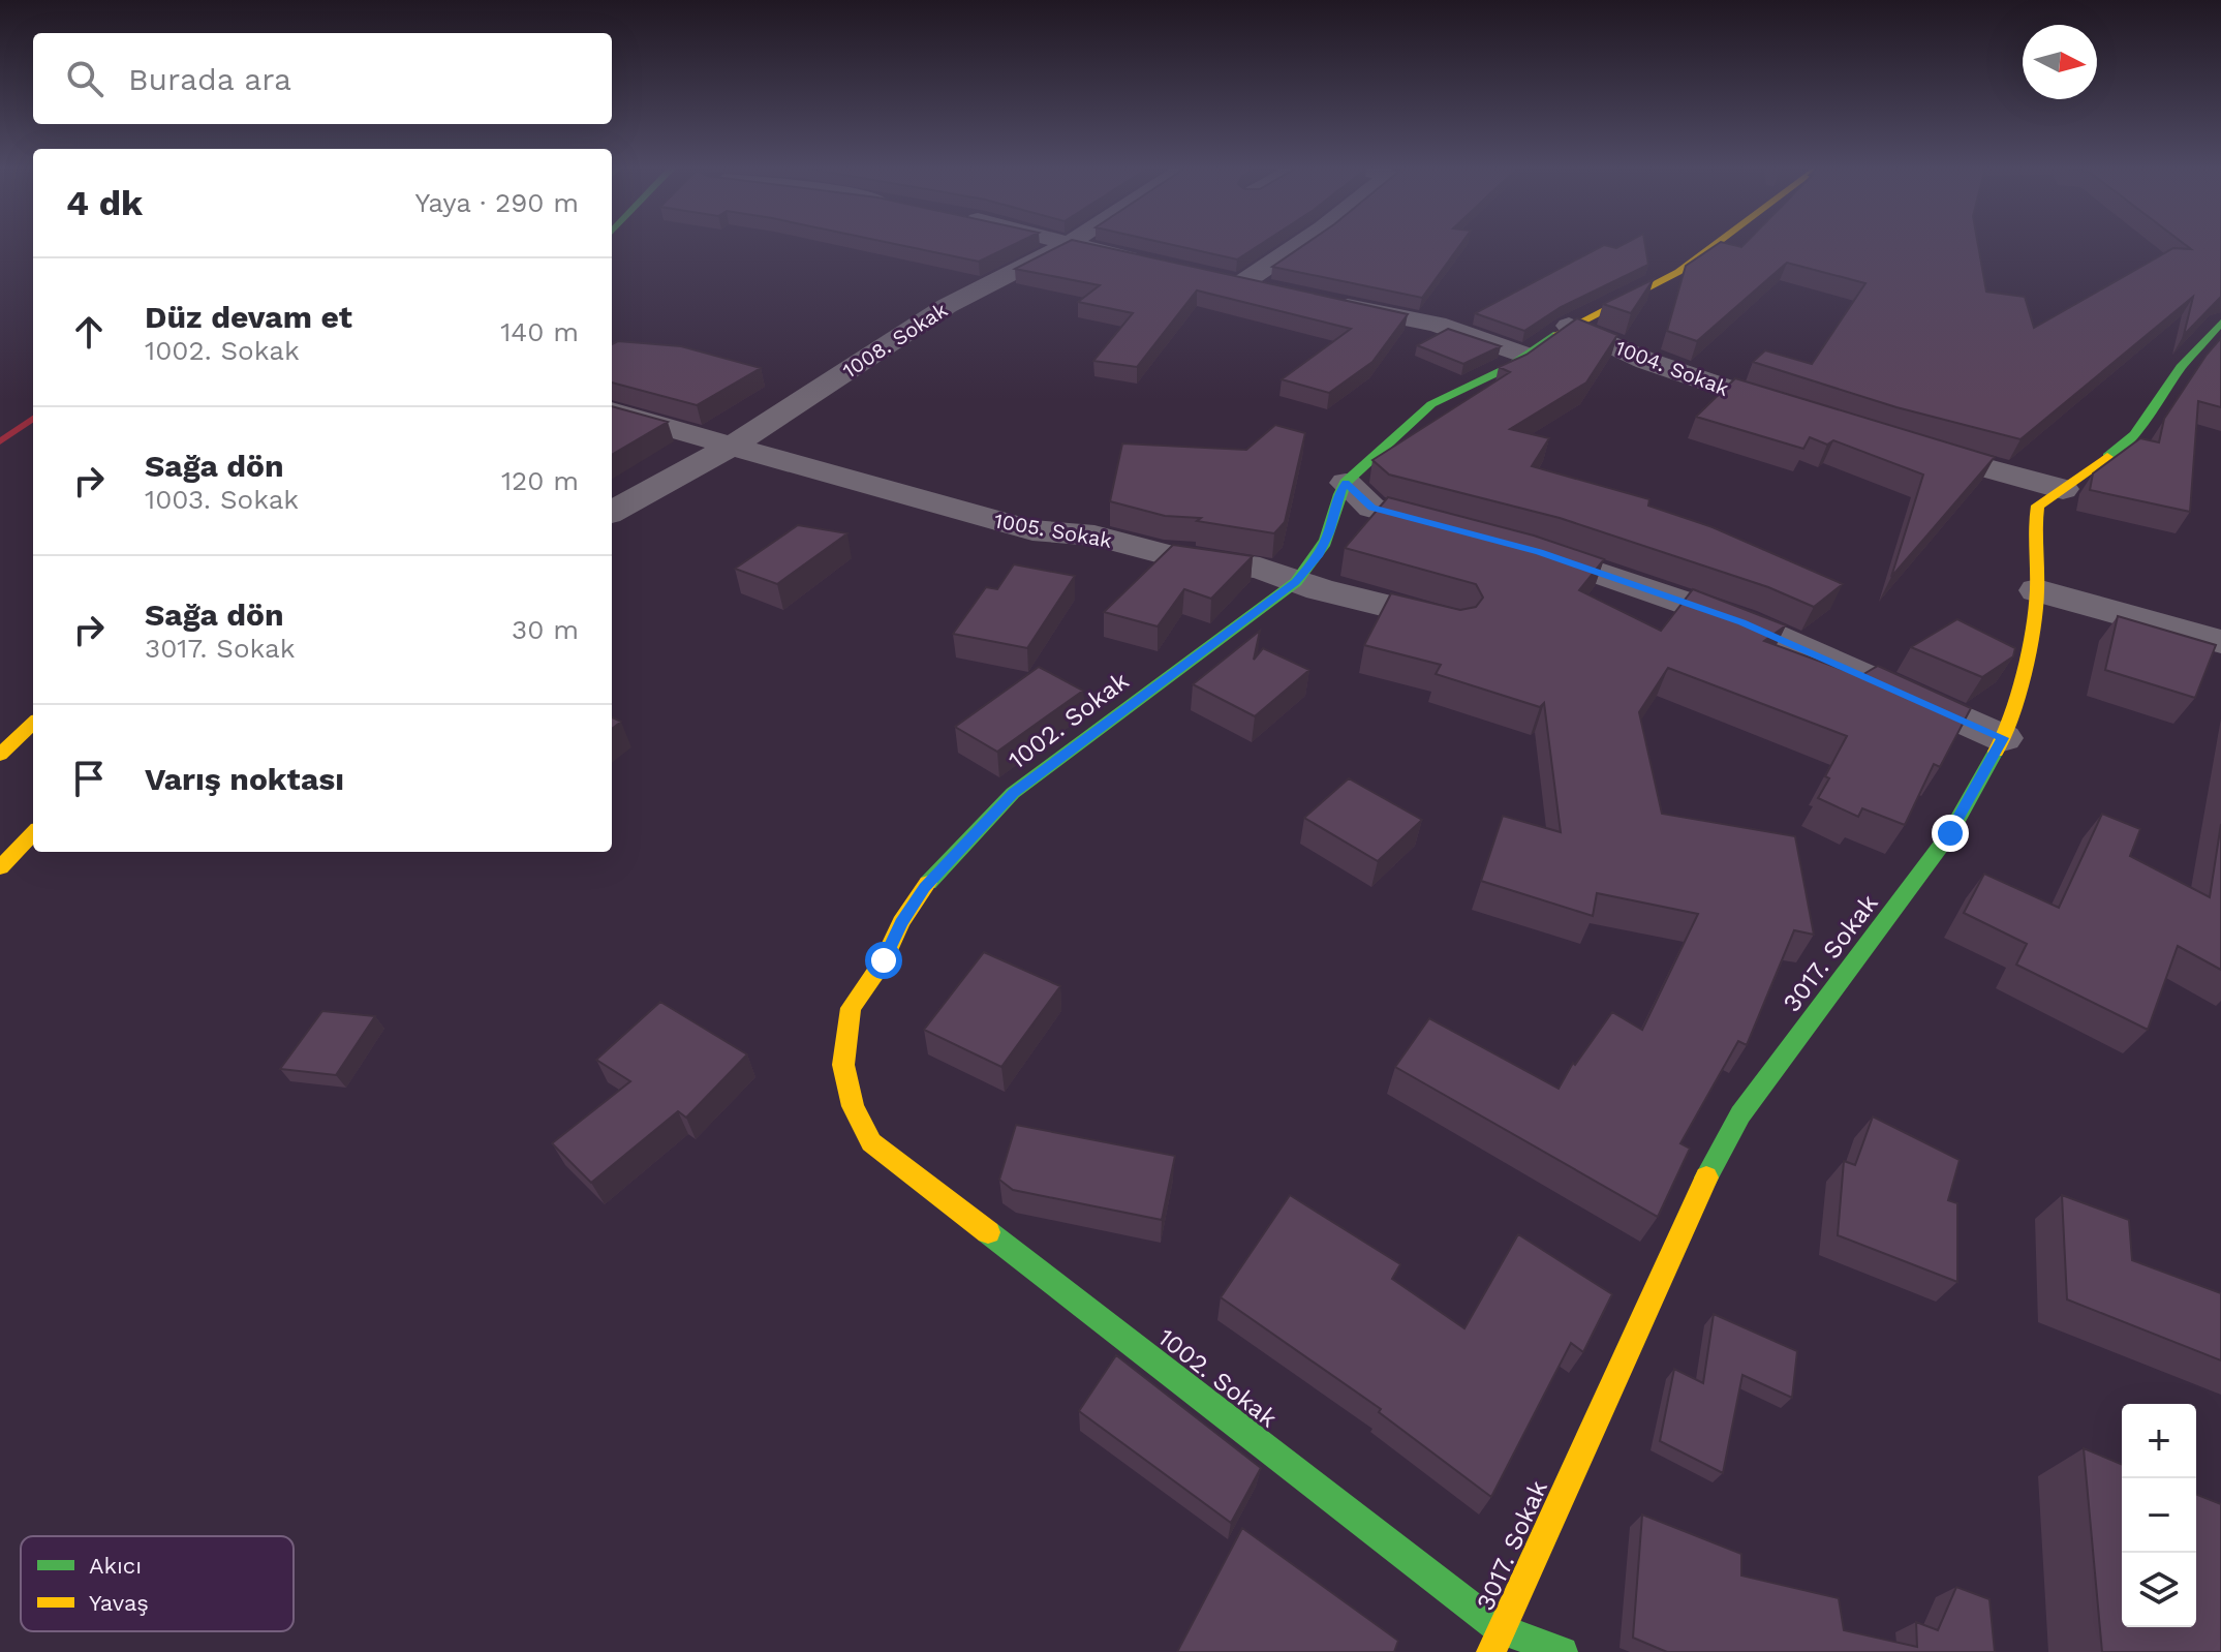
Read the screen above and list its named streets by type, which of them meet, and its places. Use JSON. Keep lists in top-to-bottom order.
{
  "streets": {
    "main road": ["1002. Sokak", "3017. Sokak"],
    "street": ["1008. Sokak", "1004. Sokak", "1005. Sokak"]
  },
  "crossings": [
    ["1008. Sokak", "1005. Sokak"],
    ["1004. Sokak", "1002. Sokak"],
    ["1005. Sokak", "1002. Sokak"],
    ["1002. Sokak", "3017. Sokak"]
  ],
  "legend": ["Akıcı", "Yavaş"],
  "north": "right",
  "page": {
    "search": "Burada ara",
    "heading": ["4 dk", "Yaya · 290 m"],
    "list": [
      ["Düz devam et", "1002. Sokak", "140 m"],
      ["Sağa dön", "1003. Sokak", "120 m"],
      ["Sağa dön", "3017. Sokak", "30 m"],
      "Varış noktası"
    ],
    "map_buttons": ["+", "−"]
  }
}
